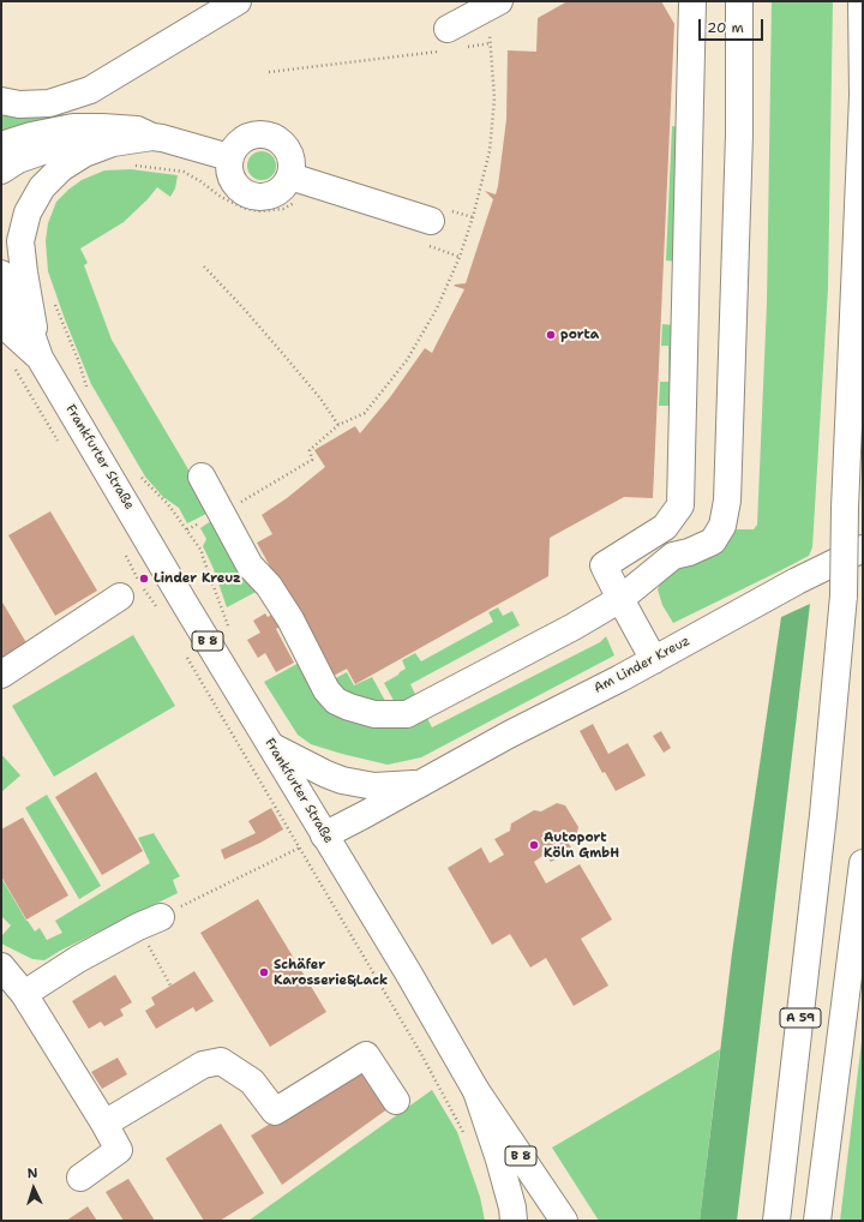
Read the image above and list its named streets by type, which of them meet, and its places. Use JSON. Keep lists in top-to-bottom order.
{
  "streets": {
    "main road": [
      "Frankfurter Straße",
      "B 8",
      "Am Linder Kreuz",
      "A 59"
    ]
  },
  "crossings": [
    ["Frankfurter Straße", "Am Linder Kreuz"]
  ],
  "places": [
    "porta",
    "Linder Kreuz",
    "Autoport Köln GmbH",
    "Schäfer Karosserie&Lack"
  ],
  "scale_bar": "20 m",
  "north": "top"
}
